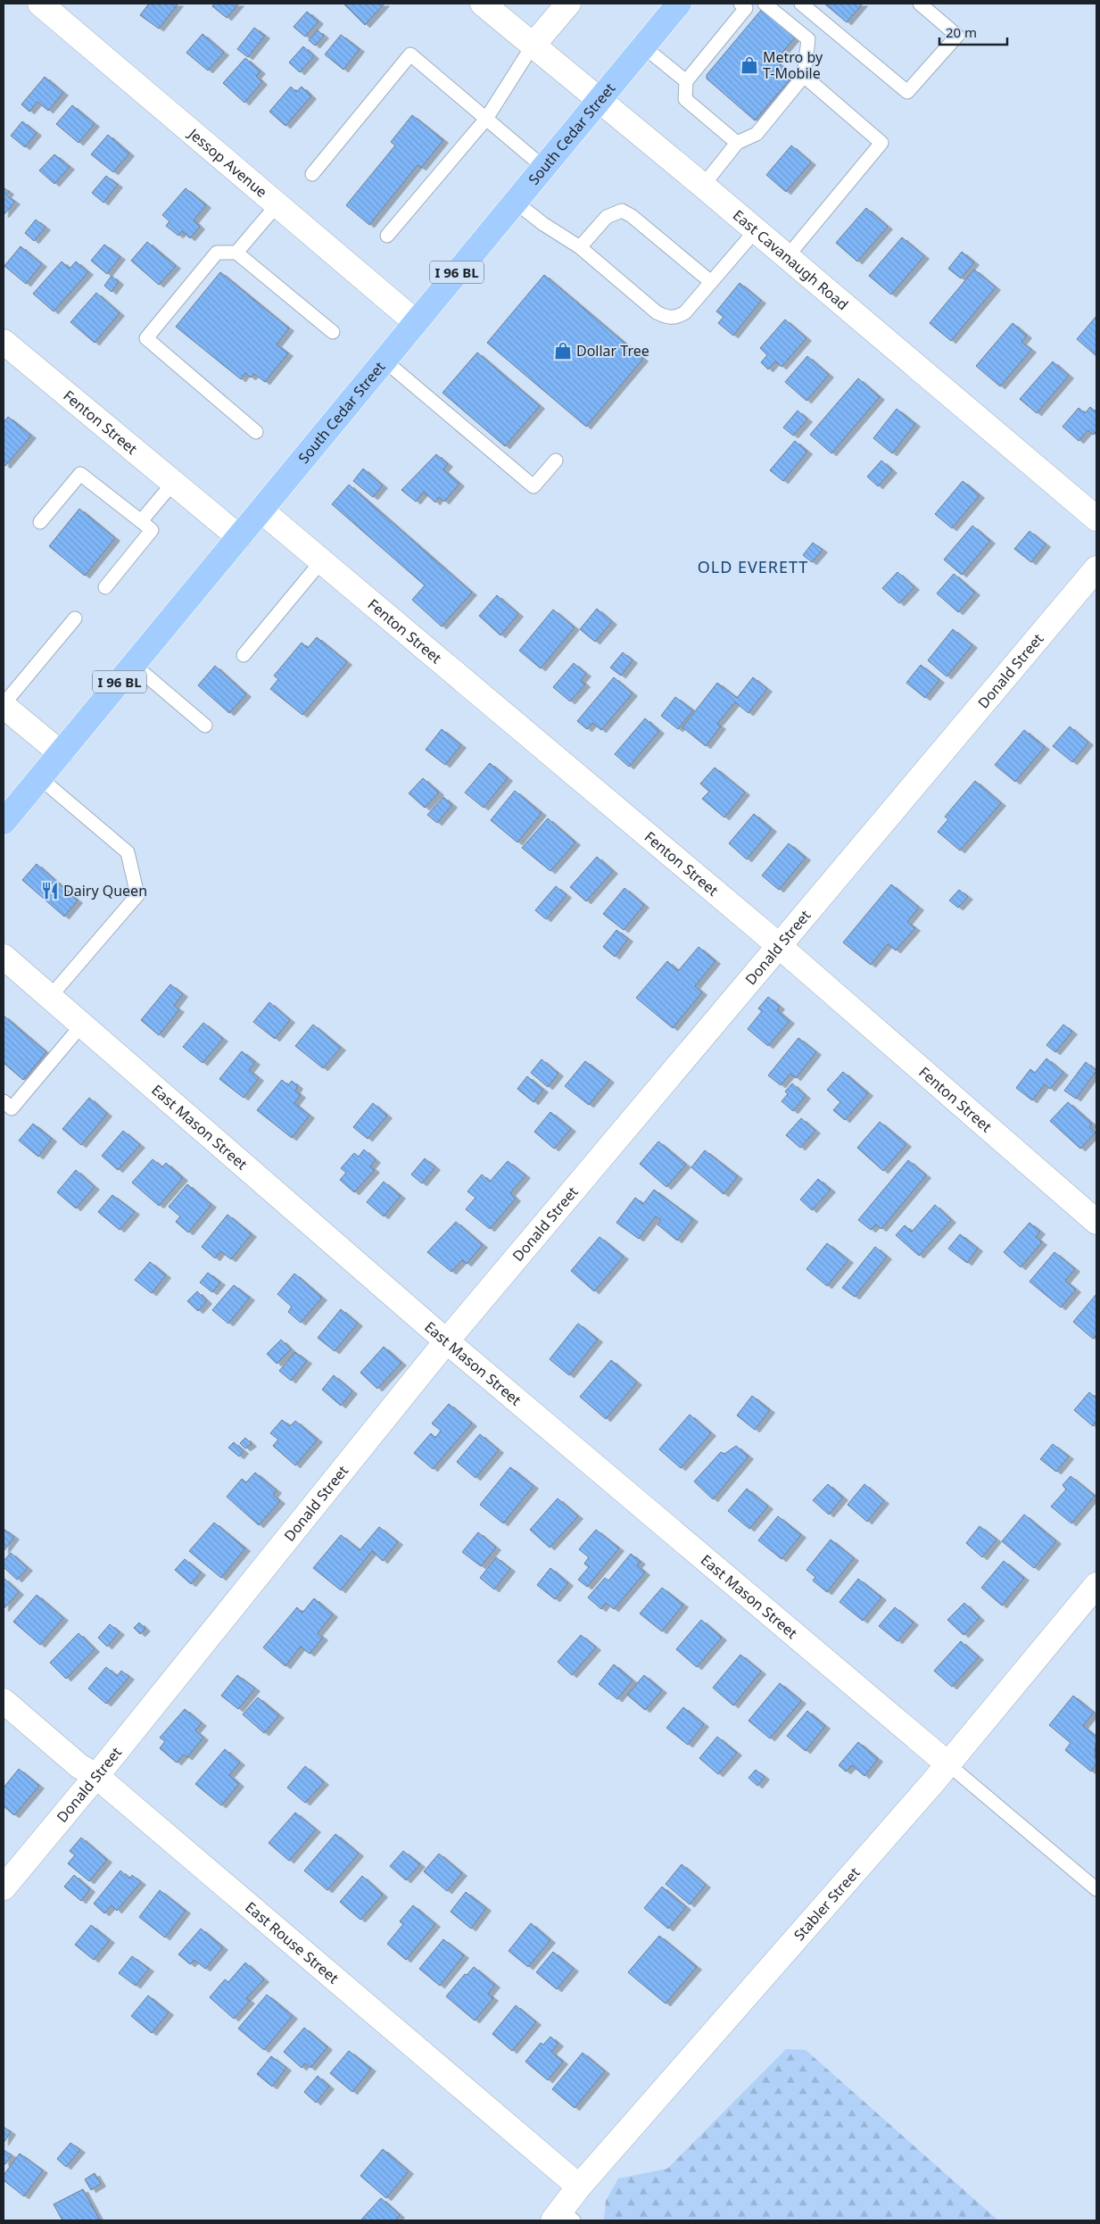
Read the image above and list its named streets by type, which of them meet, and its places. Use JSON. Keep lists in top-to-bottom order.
{
  "streets": {
    "main road": ["South Cedar Street", "I 96 BL"],
    "street": [
      "Jessop Avenue",
      "East Cavanaugh Road",
      "Fenton Street",
      "Donald Street",
      "East Mason Street",
      "Stabler Street",
      "East Rouse Street"
    ]
  },
  "crossings": [
    ["South Cedar Street", "Jessop Avenue"],
    ["South Cedar Street", "East Cavanaugh Road"],
    ["South Cedar Street", "Fenton Street"],
    ["Fenton Street", "Donald Street"],
    ["Donald Street", "East Mason Street"],
    ["Donald Street", "East Rouse Street"],
    ["East Mason Street", "Stabler Street"],
    ["Stabler Street", "East Rouse Street"]
  ],
  "districts": ["OLD EVERETT"],
  "places": {
    "shop": ["Metro by T-Mobile", "Dollar Tree"],
    "restaurant": ["Dairy Queen"]
  },
  "scale_bar": "20 m"
}
